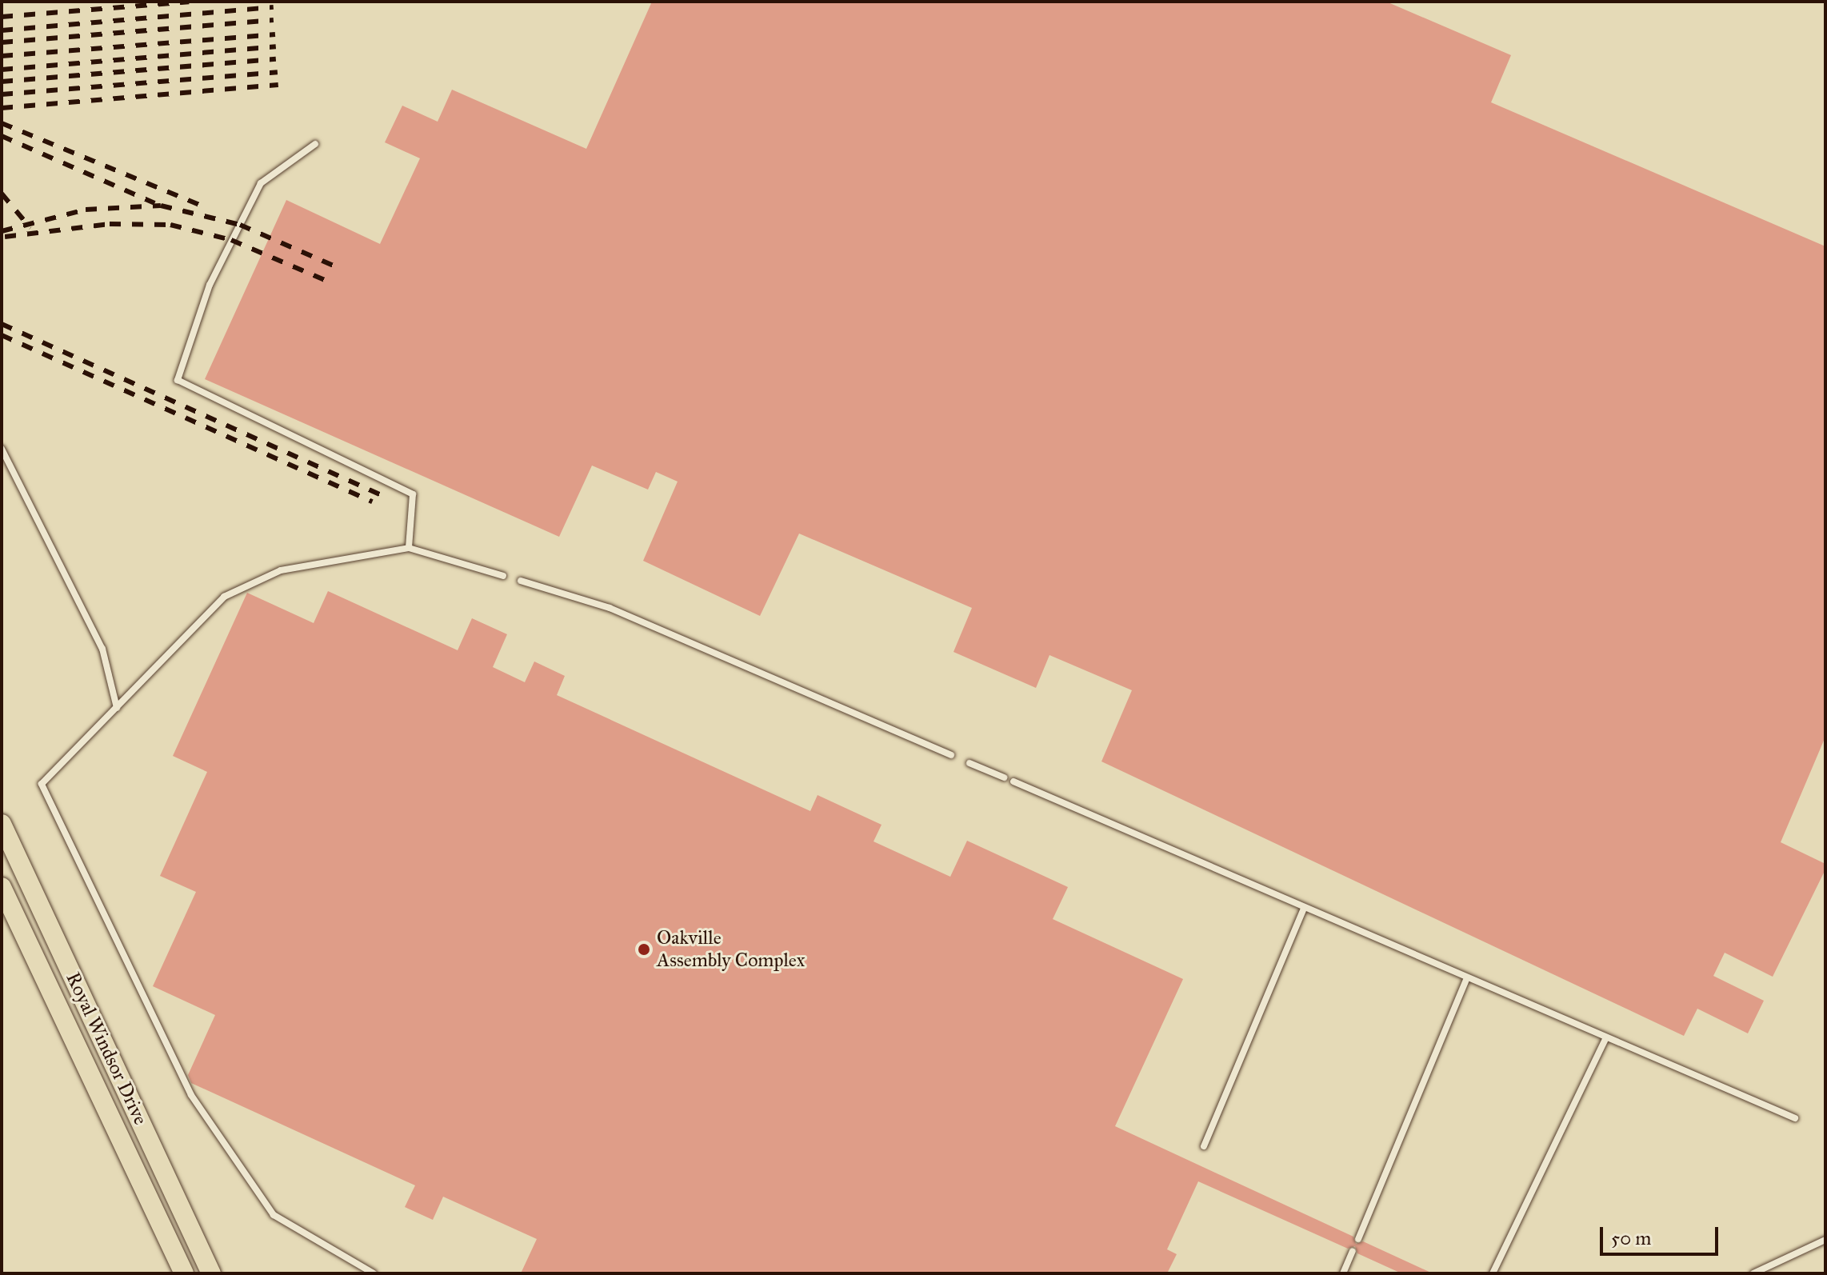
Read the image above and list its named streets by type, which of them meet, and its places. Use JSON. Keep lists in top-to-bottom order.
{
  "streets": {
    "main road": ["Royal Windsor Drive"]
  },
  "places": ["Oakville Assembly Complex"],
  "scale_bar": "50 m"
}
